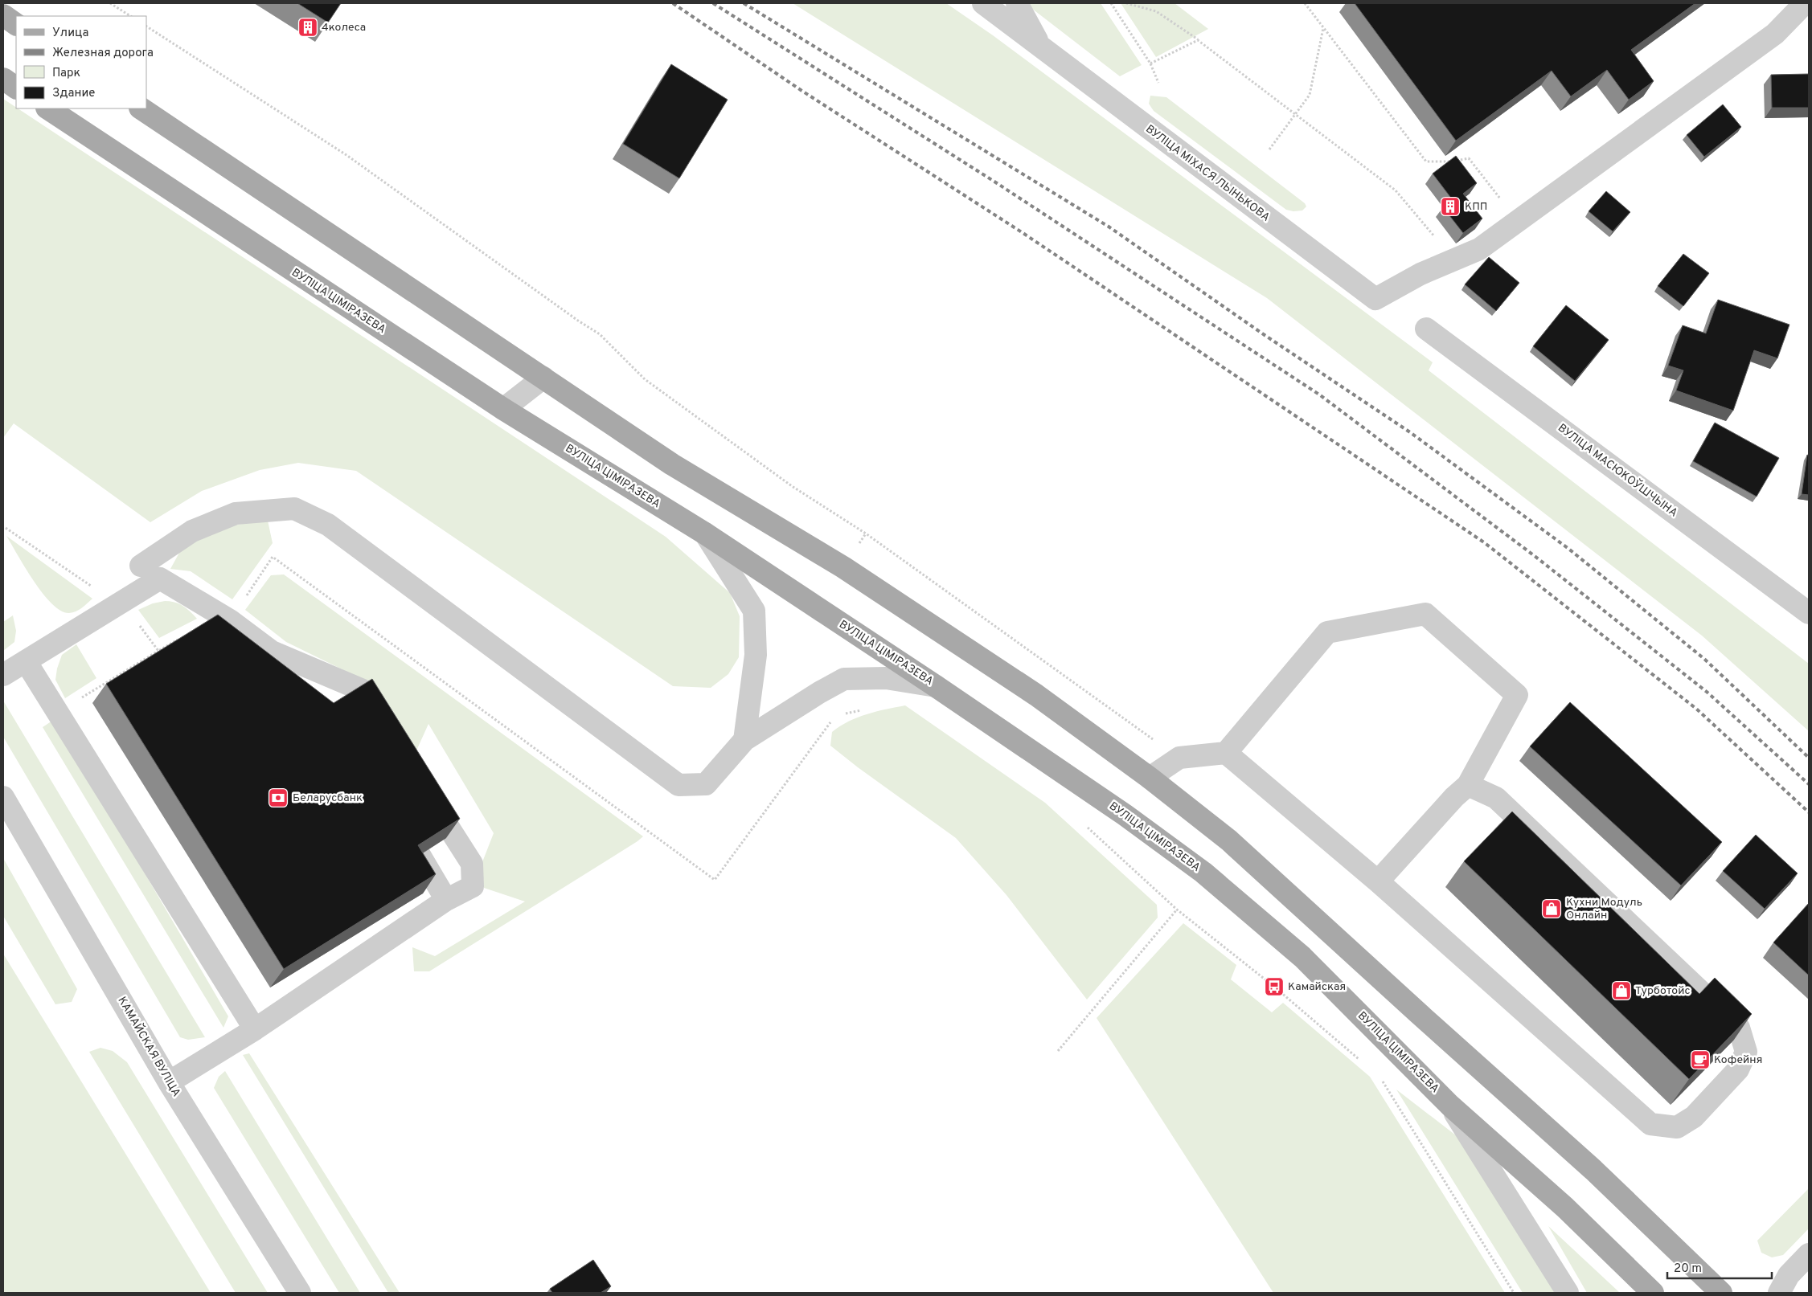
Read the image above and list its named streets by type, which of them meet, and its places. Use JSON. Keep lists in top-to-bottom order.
{
  "streets": {
    "main road": ["ВУЛІЦА ЦІМІРАЗЕВА"],
    "street": ["ВУЛІЦА МІХАСЯ ЛЫНЬКОВА", "ВУЛІЦА МАСЮКОЎШЧЫНА", "КАМАЙСКАЯ ВУЛІЦА"]
  },
  "places": {
    "building": ["4колеса", "КПП"],
    "bank": ["Беларусбанк"],
    "shop": ["Кухни Модуль Онлайн", "Турботойс"],
    "bus stop": ["Камайская"],
    "cafe": ["Кофейня"]
  },
  "legend": [
    "Улица",
    "Железная дорога",
    "Парк",
    "Здание"
  ],
  "scale_bar": "20 m"
}
